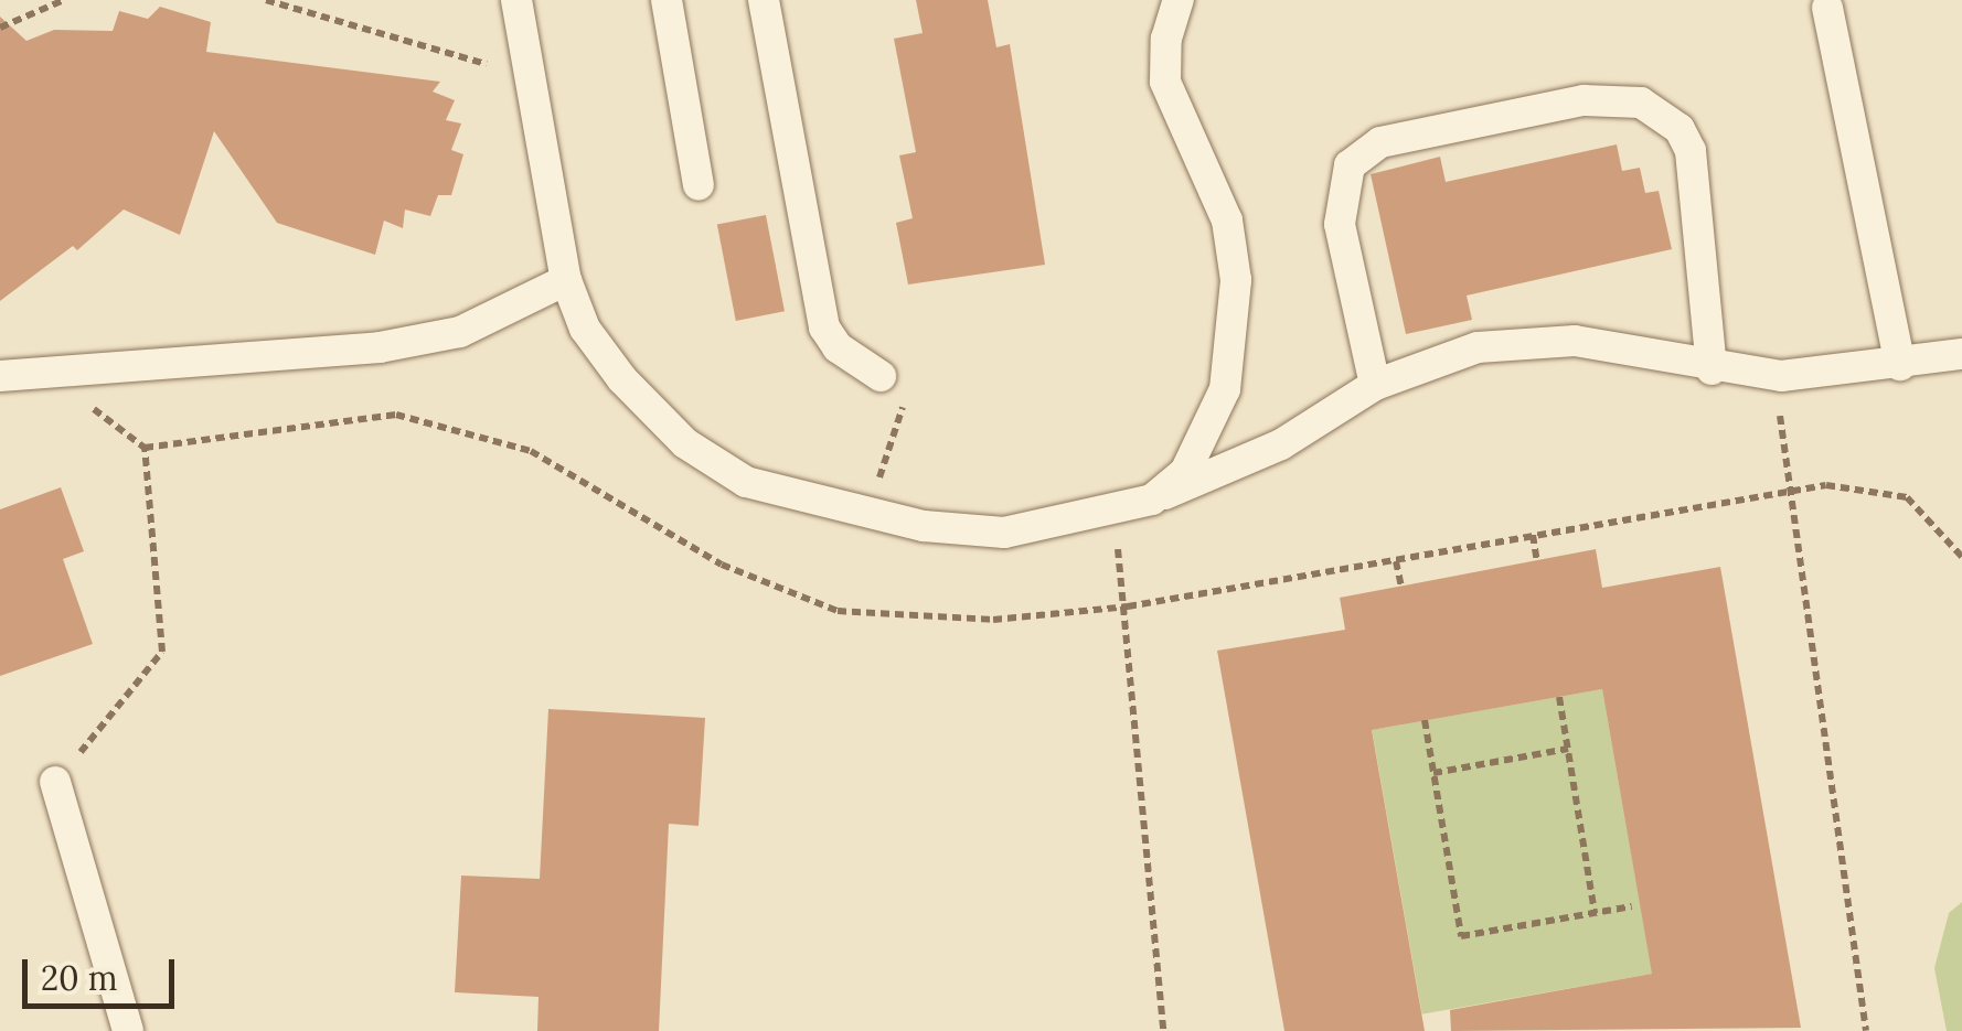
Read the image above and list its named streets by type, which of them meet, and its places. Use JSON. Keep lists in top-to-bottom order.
{
  "scale_bar": "20 m"
}
